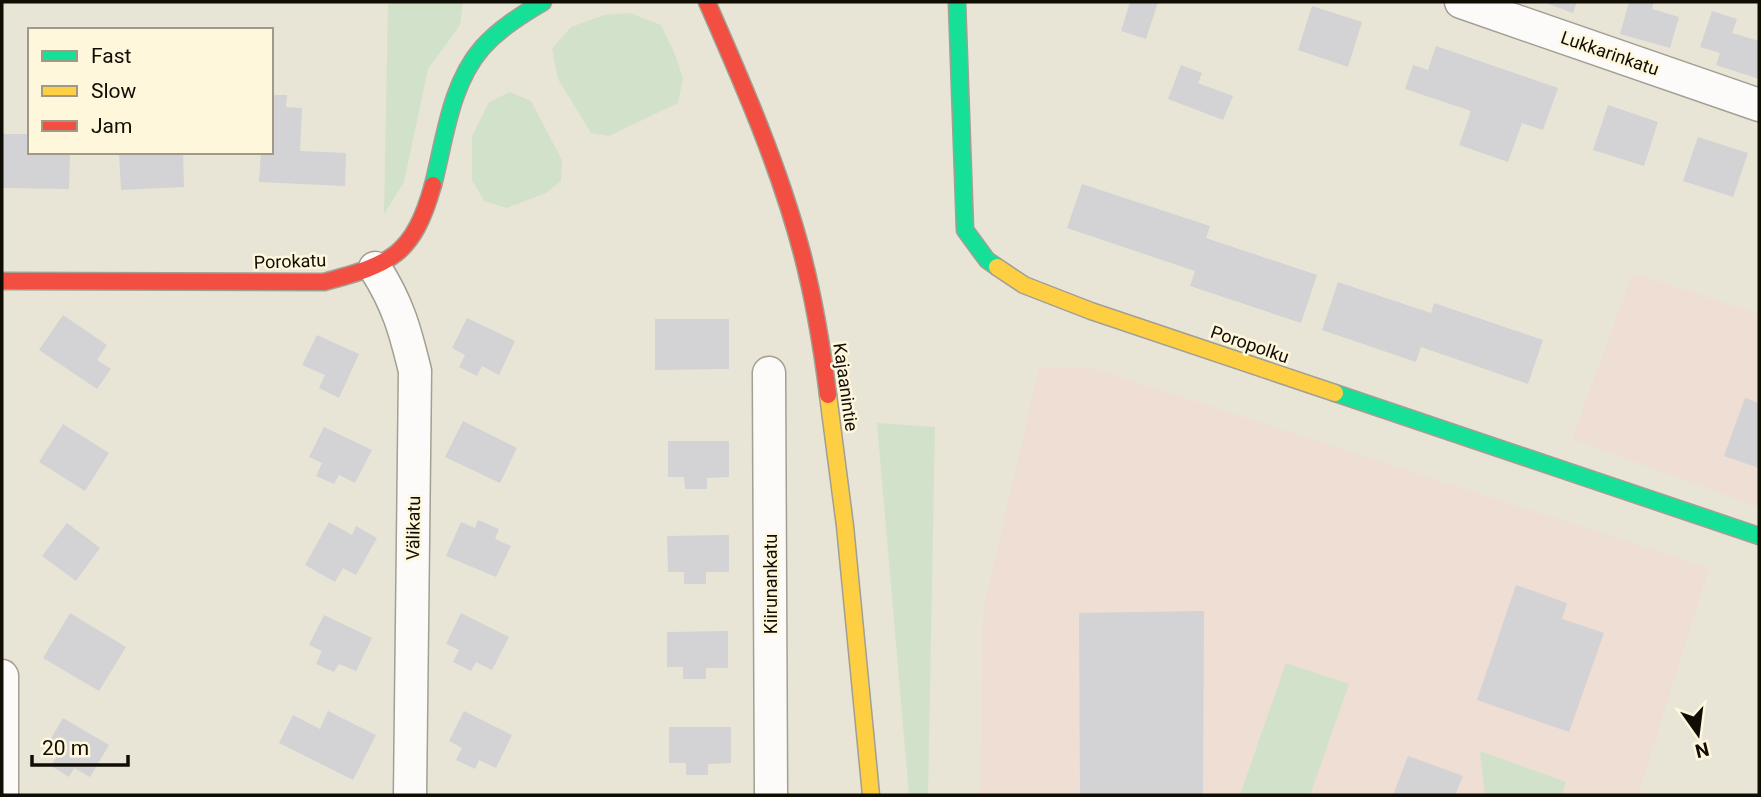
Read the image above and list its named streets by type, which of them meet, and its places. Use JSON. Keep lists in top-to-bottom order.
{
  "streets": {
    "street": [
      "Lukkarinkatu",
      "Porokatu",
      "Poropolku",
      "Kajaanintie",
      "Välikatu",
      "Kiirunankatu"
    ]
  },
  "crossings": [
    ["Porokatu", "Välikatu"]
  ],
  "legend": ["Fast", "Slow", "Jam"],
  "scale_bar": "20 m",
  "north": "bottom"
}
